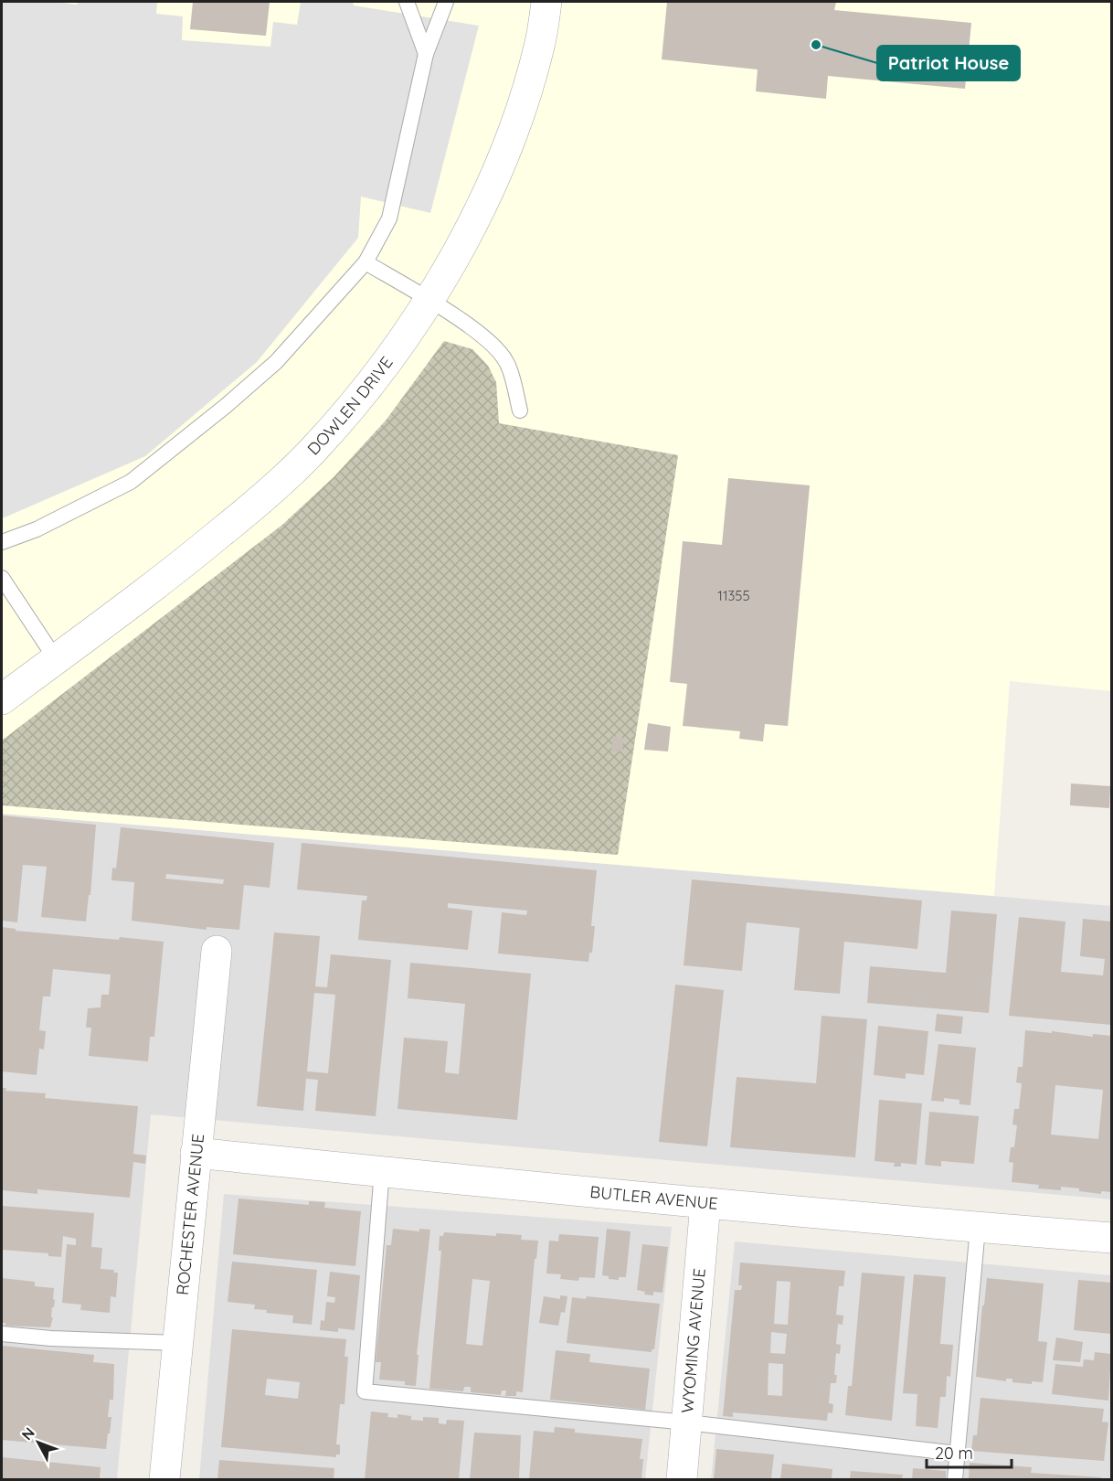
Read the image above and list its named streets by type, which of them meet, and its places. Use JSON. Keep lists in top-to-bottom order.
{
  "streets": {
    "street": [
      "DOWLEN DRIVE",
      "BUTLER AVENUE",
      "ROCHESTER AVENUE",
      "WYOMING AVENUE"
    ]
  },
  "crossings": [
    ["BUTLER AVENUE", "ROCHESTER AVENUE"],
    ["BUTLER AVENUE", "WYOMING AVENUE"]
  ],
  "places": ["Patriot House"],
  "house_numbers": ["11355"],
  "scale_bar": "20 m",
  "north": "top left"
}
